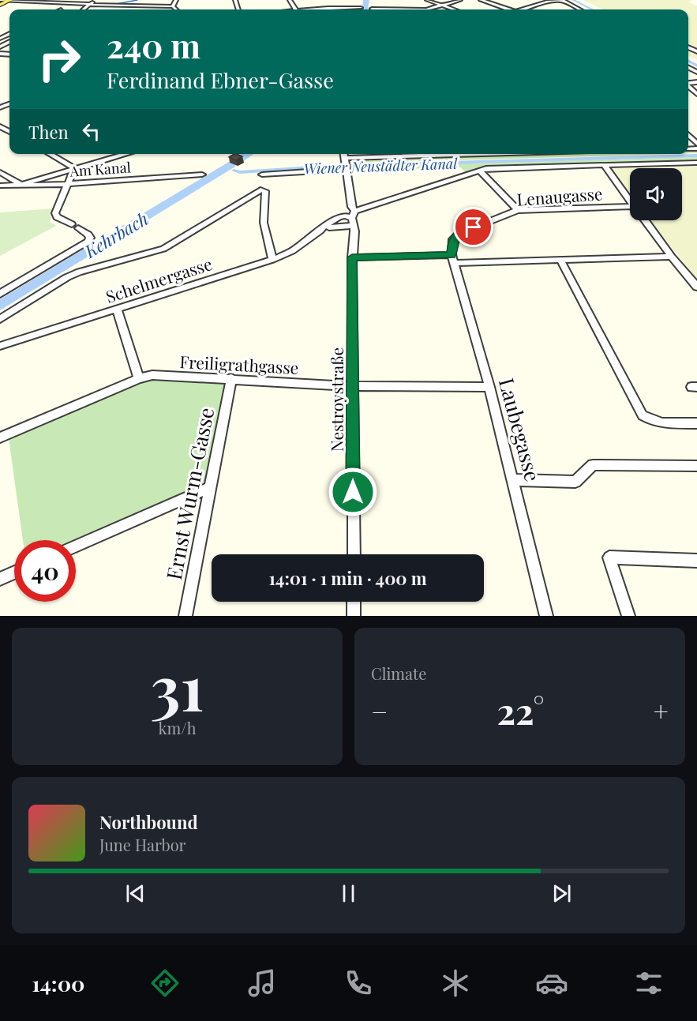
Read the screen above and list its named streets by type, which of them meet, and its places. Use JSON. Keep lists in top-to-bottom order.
{
  "streets": {
    "street": [
      "Am Kanal",
      "Lenaugasse",
      "Schelmergasse",
      "Freiligrathgasse",
      "Nestroystraße",
      "Laubegasse",
      "Ernst Wurm-Gasse"
    ]
  },
  "crossings": [
    ["Lenaugasse", "Laubegasse"],
    ["Schelmergasse", "Nestroystraße"],
    ["Freiligrathgasse", "Nestroystraße"],
    ["Freiligrathgasse", "Laubegasse"],
    ["Freiligrathgasse", "Ernst Wurm-Gasse"]
  ],
  "water": ["Wiener Neustädter Kanal", "Kehrbach"],
  "page": {
    "turn": ["240 m", "Ferdinand Ebner-Gasse"],
    "then": "Then",
    "limit": "40",
    "trip": "14:01 · 1 min · 400 m",
    "tile": [
      ["31", "km/h"],
      "Climate"
    ],
    "heat": ["−", "22°", "+"],
    "song": ["Northbound", "June Harbor"],
    "tabs": "14:00"
  }
}
